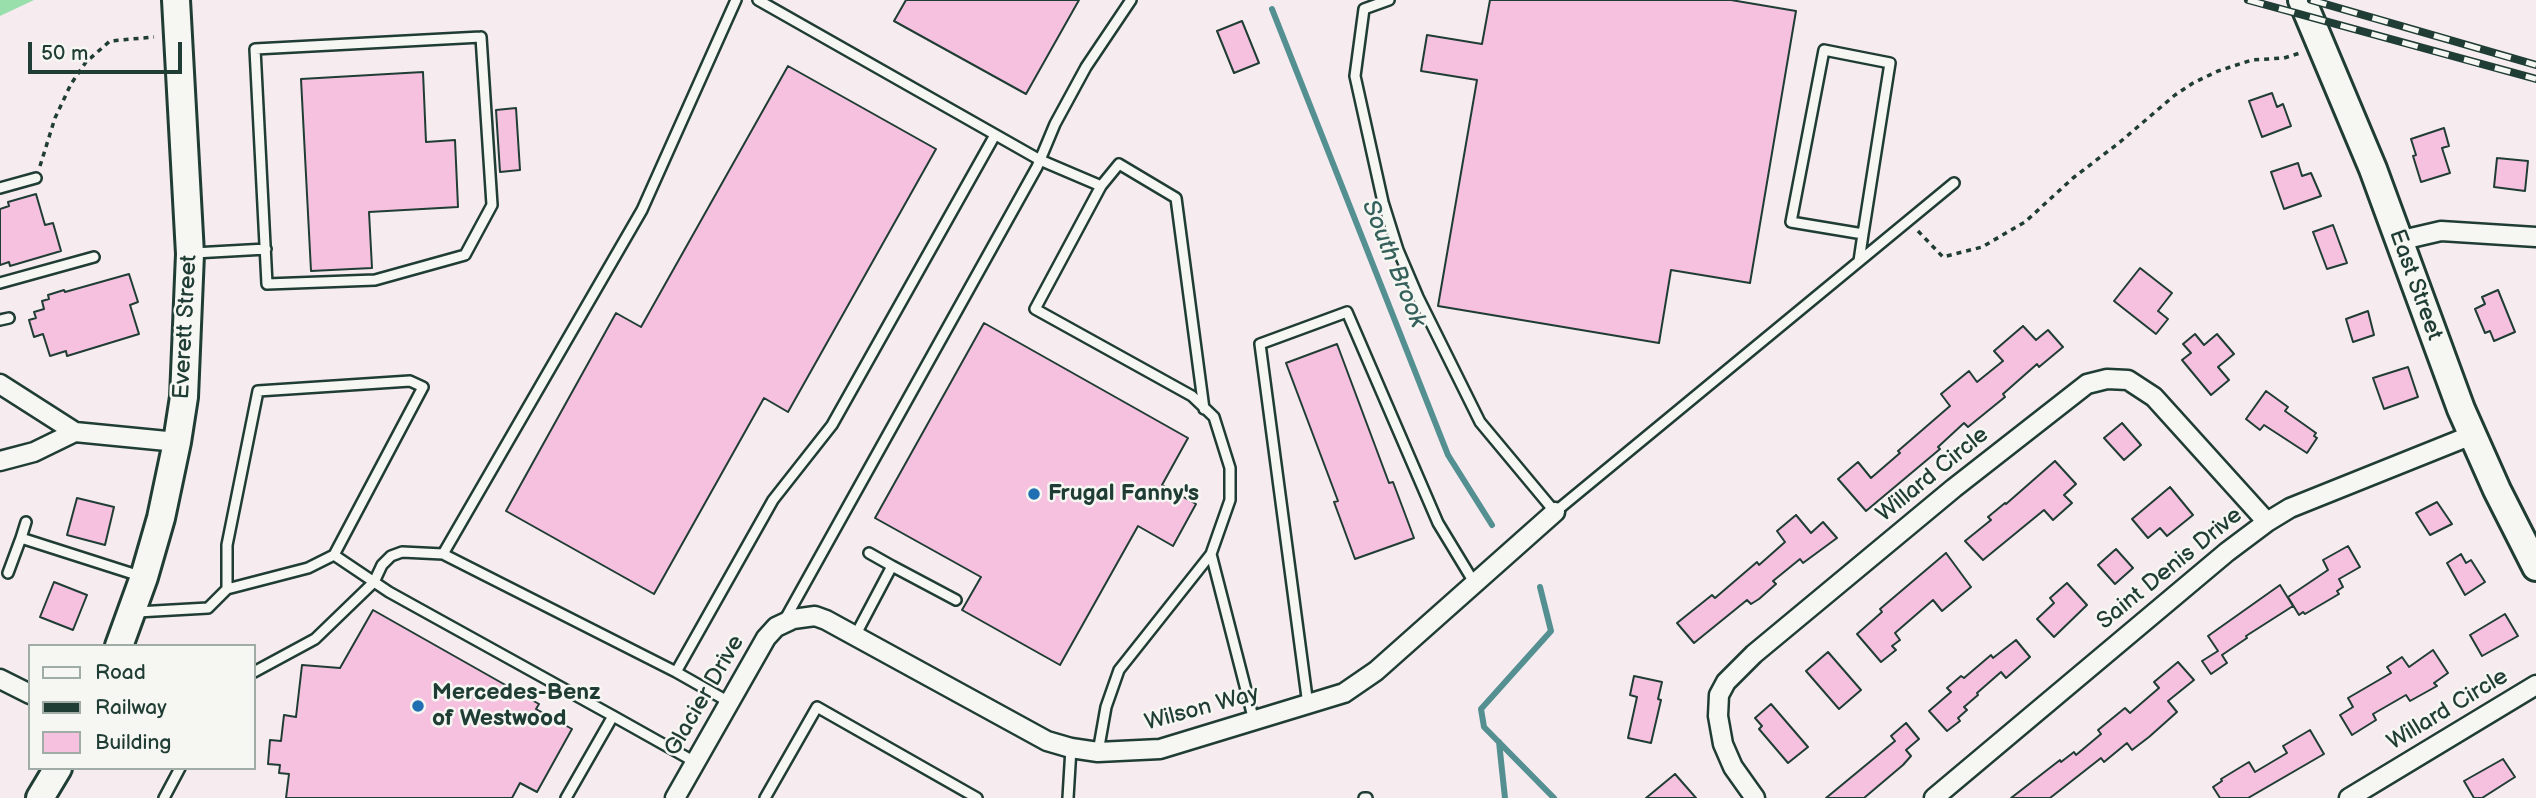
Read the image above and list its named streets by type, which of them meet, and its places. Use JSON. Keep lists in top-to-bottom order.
{
  "streets": {
    "main road": ["East Street", "Everett Street"],
    "street": [
      "Willard Circle",
      "Saint Denis Drive",
      "Glacier Drive",
      "Wilson Way"
    ]
  },
  "crossings": [
    ["East Street", "Saint Denis Drive"],
    ["Willard Circle", "Saint Denis Drive"],
    ["Glacier Drive", "Wilson Way"]
  ],
  "water": ["South Brook"],
  "places": ["Frugal Fanny's", "Mercedes-Benz of Westwood"],
  "legend": ["Road", "Railway", "Building"],
  "scale_bar": "50 m"
}
